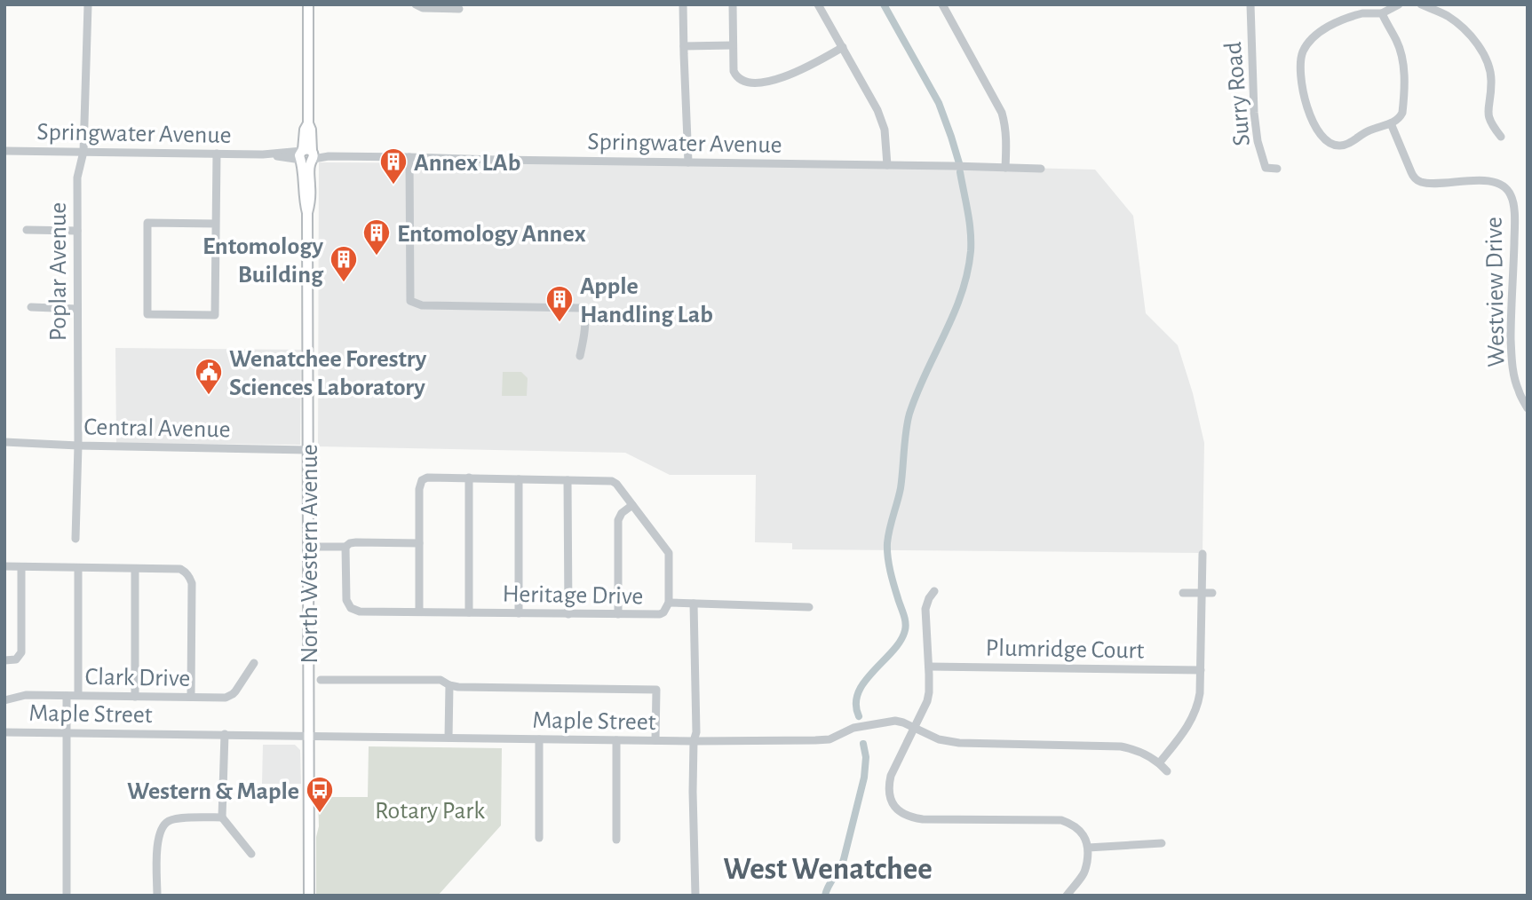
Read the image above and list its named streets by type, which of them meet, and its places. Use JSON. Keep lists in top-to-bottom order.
{
  "streets": {
    "main road": ["North Western Avenue"],
    "street": [
      "Surry Road",
      "Springwater Avenue",
      "Poplar Avenue",
      "Westview Drive",
      "Central Avenue",
      "Heritage Drive",
      "Plumridge Court",
      "Clark Drive",
      "Maple Street"
    ]
  },
  "crossings": [
    ["Springwater Avenue", "Poplar Avenue"],
    ["Springwater Avenue", "North Western Avenue"],
    ["Poplar Avenue", "Central Avenue"],
    ["Central Avenue", "North Western Avenue"],
    ["North Western Avenue", "Maple Street"]
  ],
  "districts": ["West Wenatchee"],
  "parks": ["Rotary Park"],
  "places": {
    "building": [
      "Annex LAb",
      "Entomology Annex",
      "Entomology Building",
      "Apple Handling Lab"
    ],
    "public building": ["Wenatchee Forestry Sciences Laboratory"],
    "bus stop": ["Western & Maple"]
  }
}
